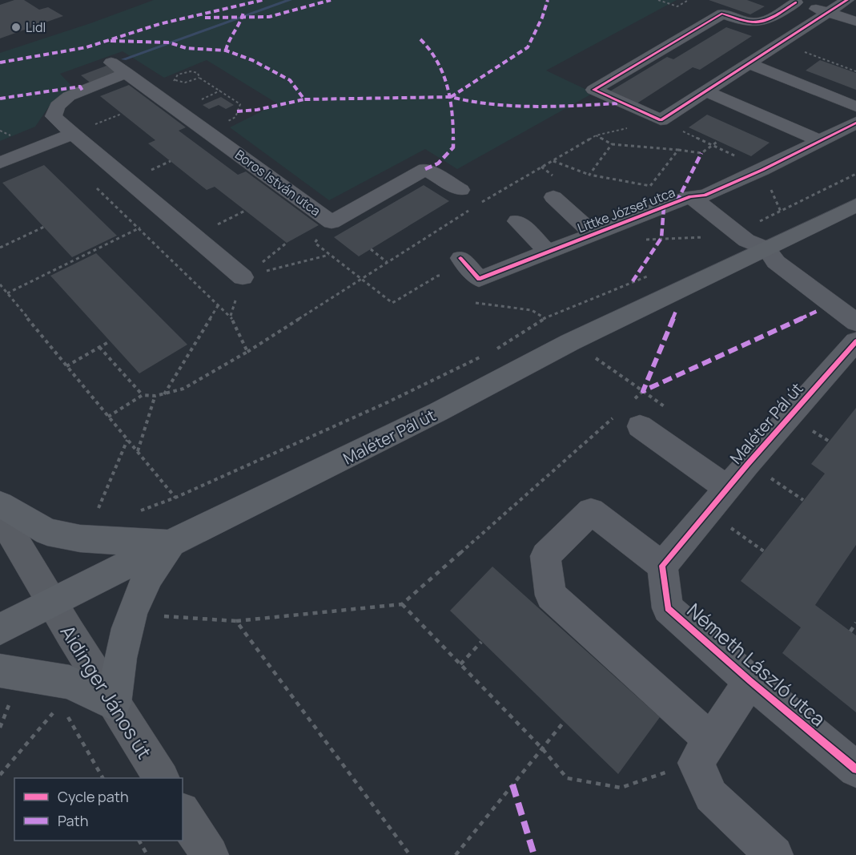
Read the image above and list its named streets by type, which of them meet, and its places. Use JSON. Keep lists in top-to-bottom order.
{
  "streets": {
    "main road": ["Maléter Pál út"],
    "street": [
      "Boros István utca",
      "Littke József utca",
      "Németh László utca",
      "Aidinger János út"
    ]
  },
  "crossings": [
    ["Maléter Pál út", "Aidinger János út"]
  ],
  "places": ["Lidl"],
  "legend": ["Cycle path", "Path"]
}
